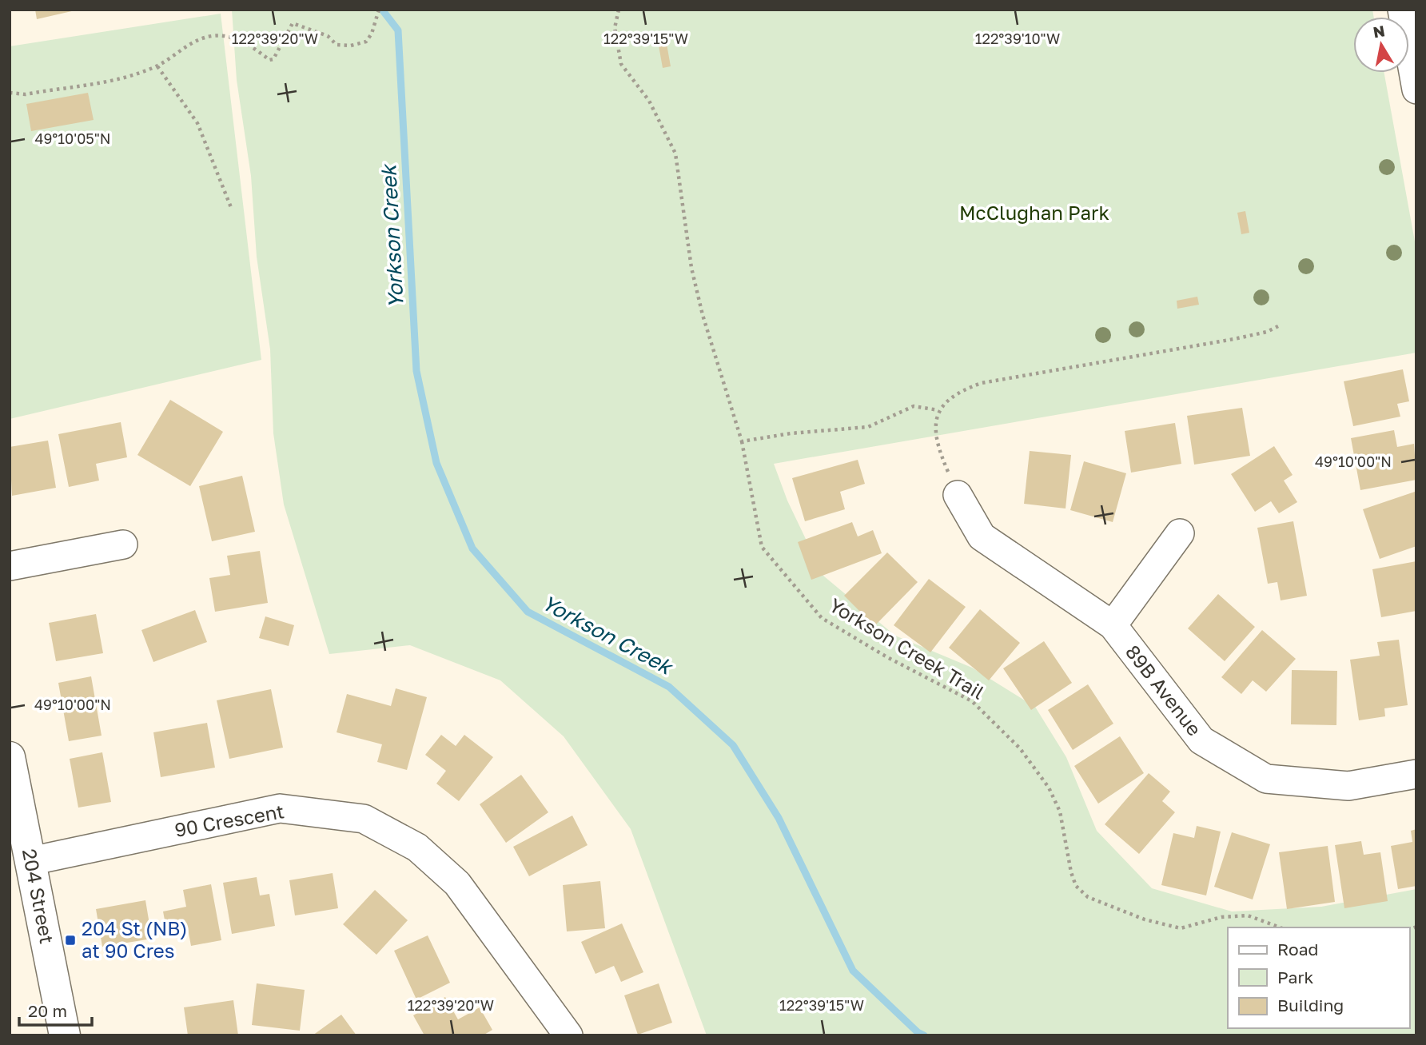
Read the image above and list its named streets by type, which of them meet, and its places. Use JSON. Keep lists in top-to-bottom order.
{
  "streets": {
    "street": ["89B Avenue", "90 Crescent", "204 Street"],
    "path": ["Yorkson Creek Trail"]
  },
  "crossings": [
    ["90 Crescent", "204 Street"]
  ],
  "water": ["Yorkson Creek"],
  "parks": ["McClughan Park"],
  "places": {
    "transit": ["204 St (NB) at 90 Cres"]
  },
  "legend": ["Road", "Park", "Building"],
  "scale_bar": "20 m",
  "north": "top",
  "coordinates": [
    "122°39'20\"W",
    "122°39'15\"W",
    "122°39'10\"W",
    "49°10'05\"N",
    "49°10'00\"N"
  ]
}
